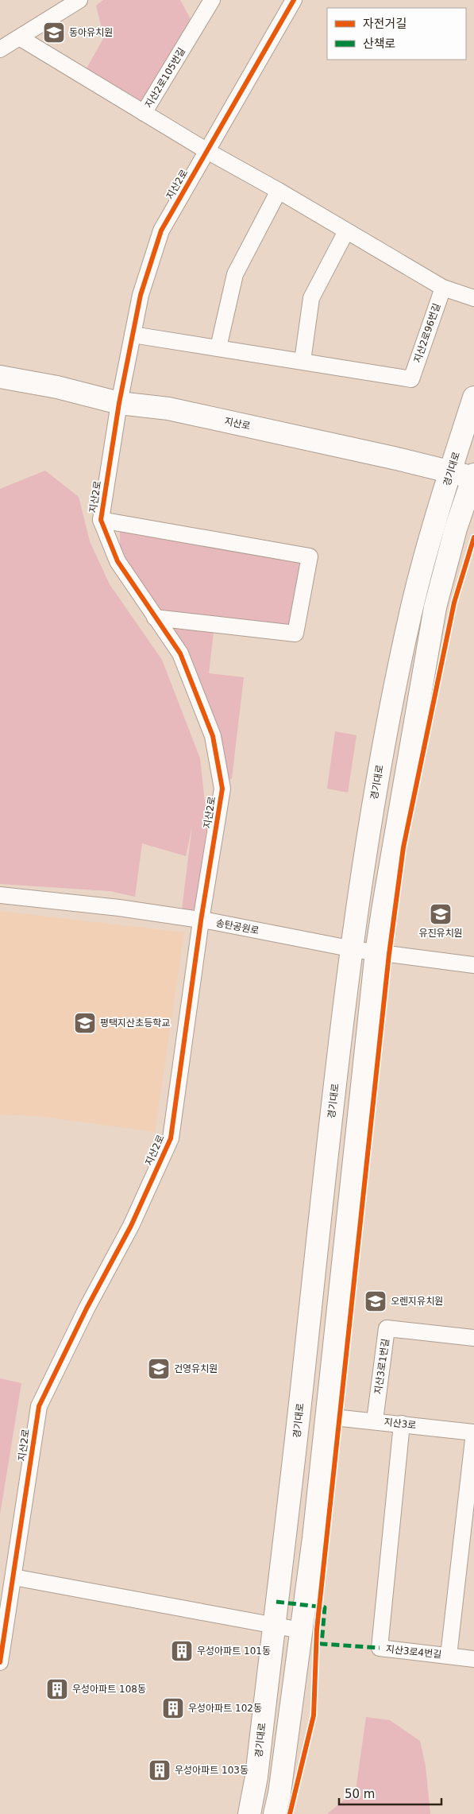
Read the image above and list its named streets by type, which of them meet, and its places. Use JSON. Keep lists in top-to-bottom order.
{
  "streets": {
    "main road": ["지산로", "경기대로"],
    "street": [
      "지산2로105번길",
      "지산2로",
      "지산2로96번길",
      "송탄공원로",
      "지산3로1번길",
      "지산3로",
      "지산3로4번길"
    ]
  },
  "crossings": [
    ["지산2로105번길", "지산2로"],
    ["지산2로", "지산2로96번길"],
    ["지산2로", "지산로"],
    ["지산2로", "송탄공원로"],
    ["지산로", "경기대로"],
    ["경기대로", "송탄공원로"],
    ["지산3로1번길", "지산3로"],
    ["지산3로", "지산3로4번길"]
  ],
  "places": {
    "school or university": [
      "동아유치원",
      "유진유치원",
      "평택지산초등학교",
      "오렌지유치원",
      "건영유치원"
    ],
    "building": [
      "우성아파트 101동",
      "우성아파트 108동",
      "우성아파트 102동",
      "우성아파트 103동"
    ]
  },
  "legend": ["자전거길", "산책로"],
  "scale_bar": "50 m"
}
